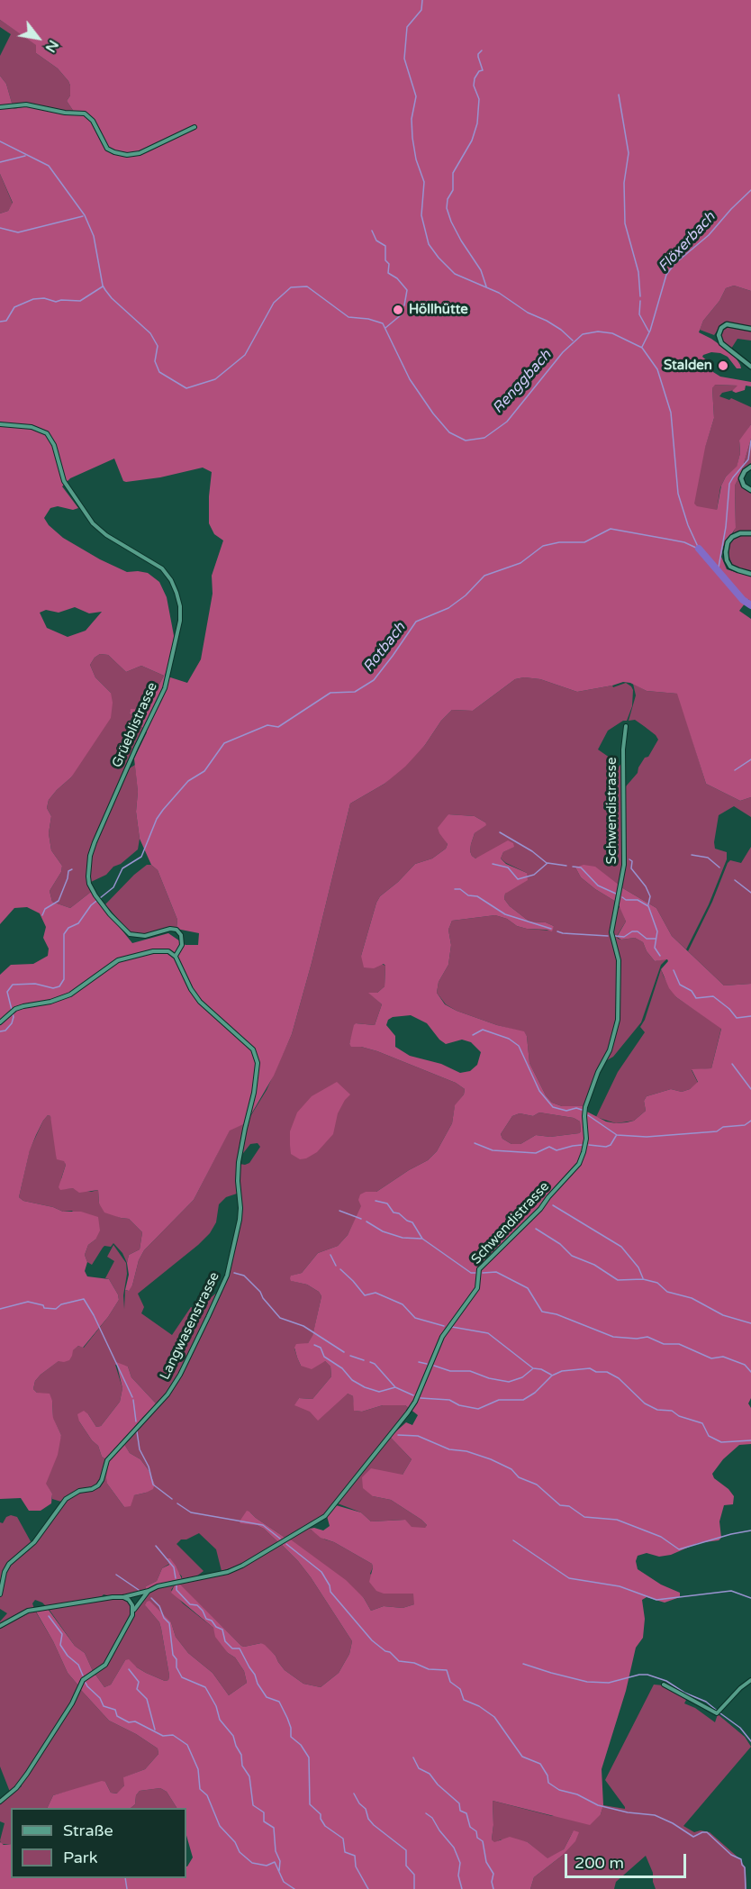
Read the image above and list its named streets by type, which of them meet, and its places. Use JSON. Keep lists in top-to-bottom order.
{
  "streets": {
    "street": ["Grüeblistrasse", "Schwendistrasse", "Langwasenstrasse"]
  },
  "crossings": [
    ["Grüeblistrasse", "Langwasenstrasse"]
  ],
  "water": ["Flöxerbach", "Renggbach", "Rotbach"],
  "places": ["Höllhütte", "Stalden"],
  "legend": ["Straße", "Park"],
  "scale_bar": "200 m",
  "north": "bottom right"
}
